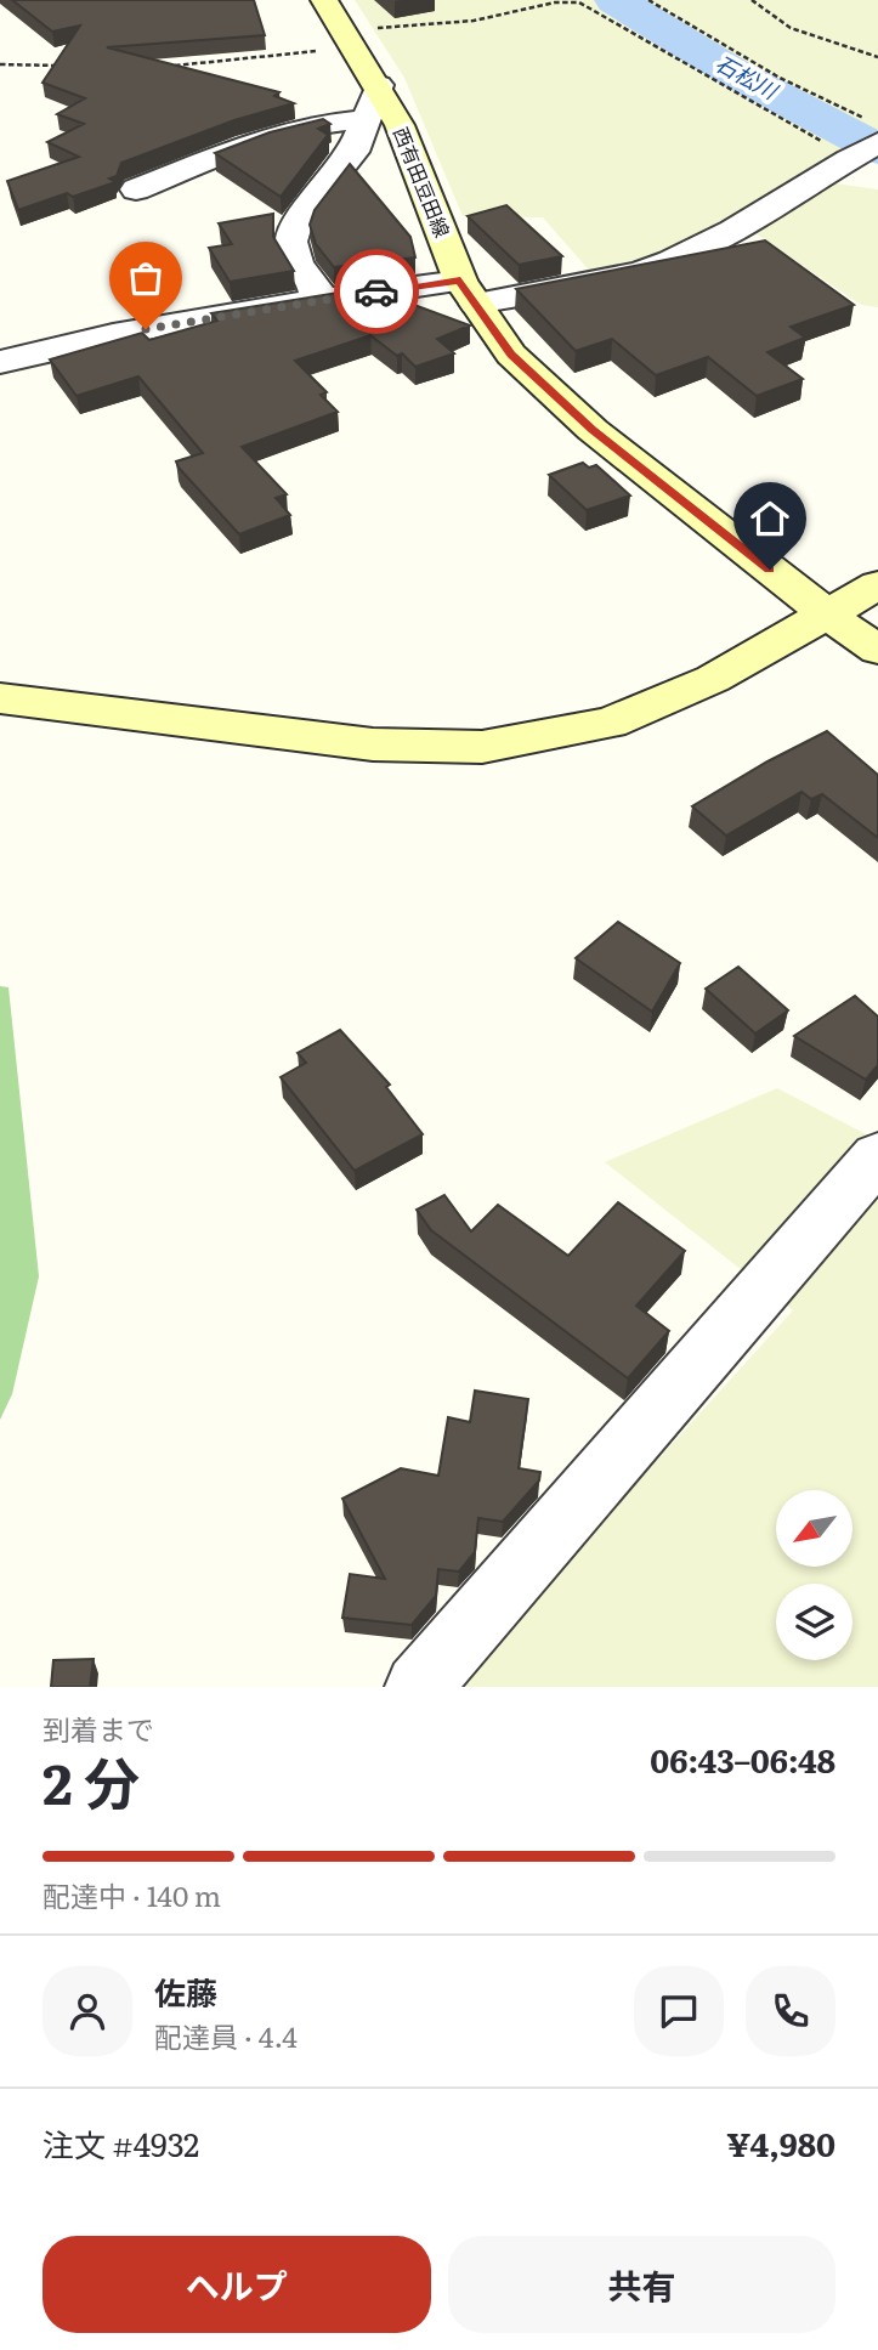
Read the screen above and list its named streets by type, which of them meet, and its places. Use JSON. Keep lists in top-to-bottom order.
{
  "streets": {
    "main road": ["西有田豆田線"]
  },
  "water": ["石松川"],
  "north": "bottom left",
  "page": {
    "heading": ["2 分", "到着まで", "06:43–06:48"],
    "panel": [
      "佐藤",
      "配達員 · 4.4",
      "注文 #4932",
      "¥4,980"
    ],
    "bar": "配達中 · 140 m",
    "buttons": ["ヘルプ", "共有"]
  }
}
